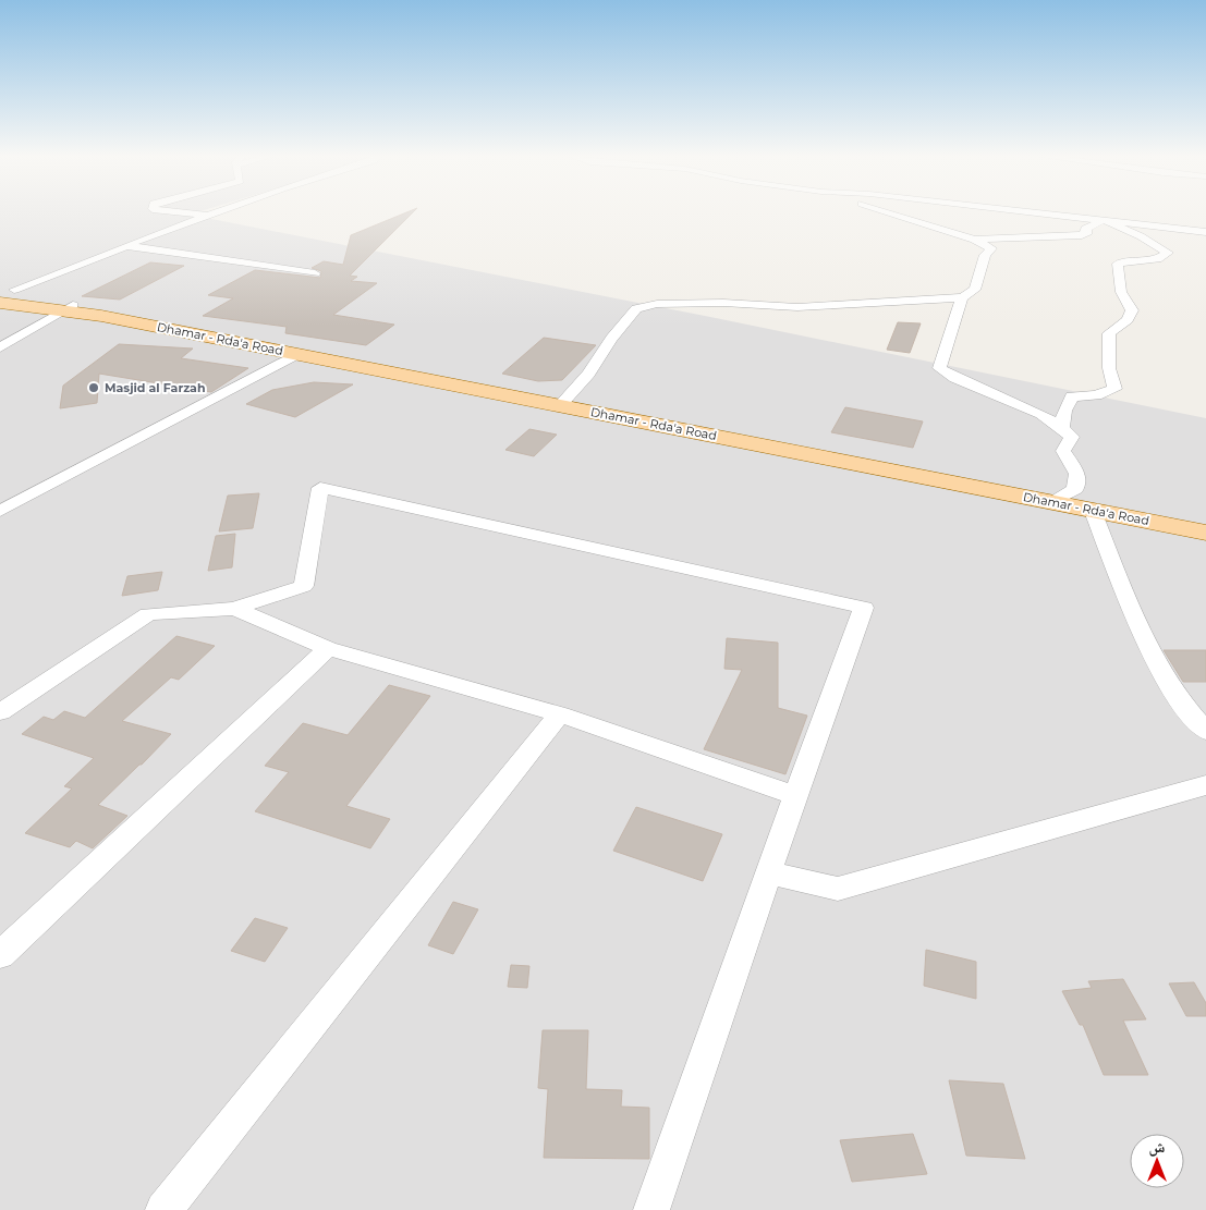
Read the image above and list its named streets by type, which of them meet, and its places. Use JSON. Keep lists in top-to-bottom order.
{
  "streets": {
    "main road": ["Dhamar - Rda'a Road"]
  },
  "places": ["Masjid al Farzah"],
  "north": "top"
}
